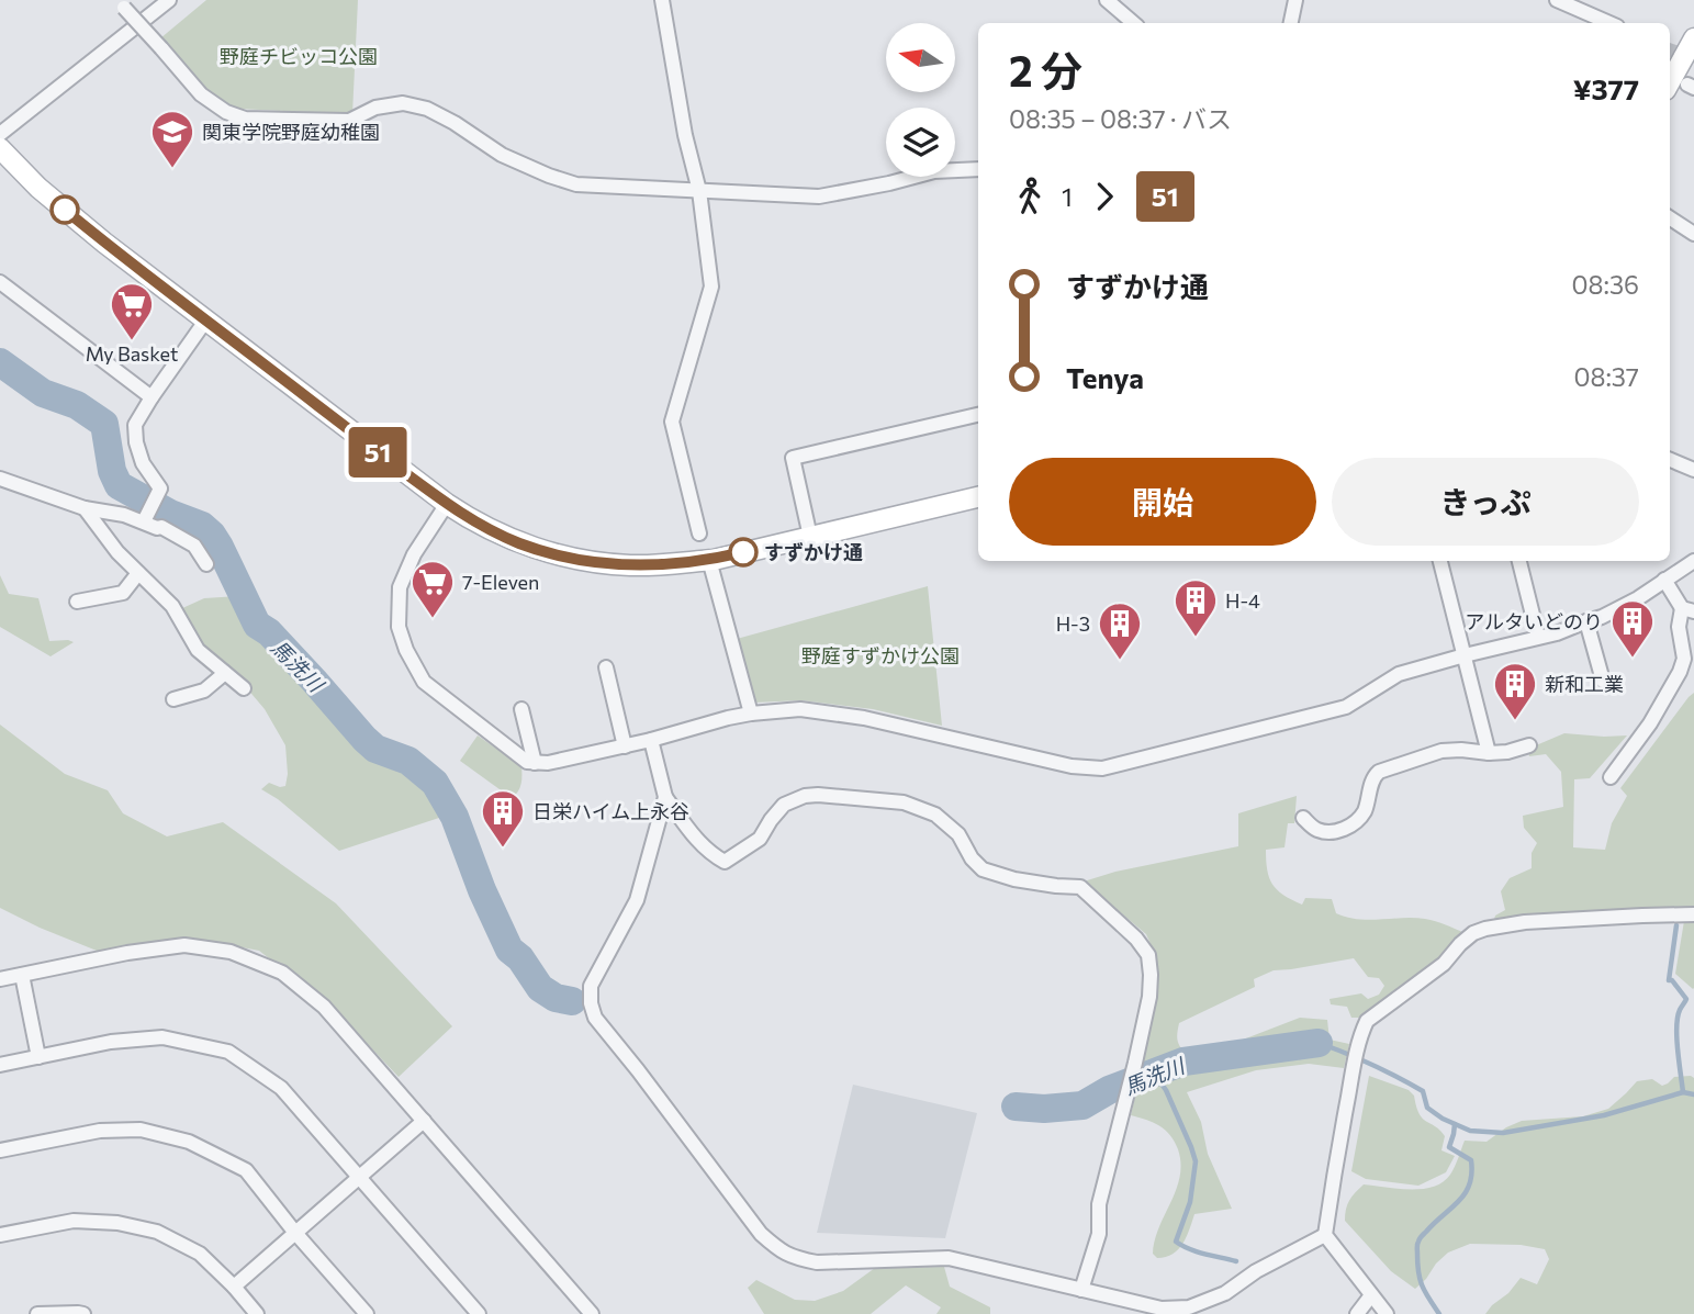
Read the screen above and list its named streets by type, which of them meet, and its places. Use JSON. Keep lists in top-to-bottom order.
{
  "water": ["馬洗川"],
  "parks": ["野庭チビッコ公園", "野庭すずかけ公園"],
  "places": {
    "school or university": ["関東学院野庭幼稚園"],
    "supermarket": ["My Basket", "7-Eleven"],
    "other": ["すずかけ通"],
    "building": [
      "H-4",
      "アルタいどのり",
      "H-3",
      "新和工業",
      "日栄ハイム上永谷"
    ]
  },
  "lines": ["bus line 51"],
  "north": "left",
  "page": {
    "on_map": "51",
    "heading": ["2 分", "08:35 – 08:37 · バス", "¥377"],
    "legs": ["1", "51"],
    "list": [
      {
        "name": "すずかけ通",
        "value": "08:36"
      },
      {
        "name": "Tenya",
        "value": "08:37"
      }
    ],
    "buttons": ["開始", "きっぷ"]
  }
}
